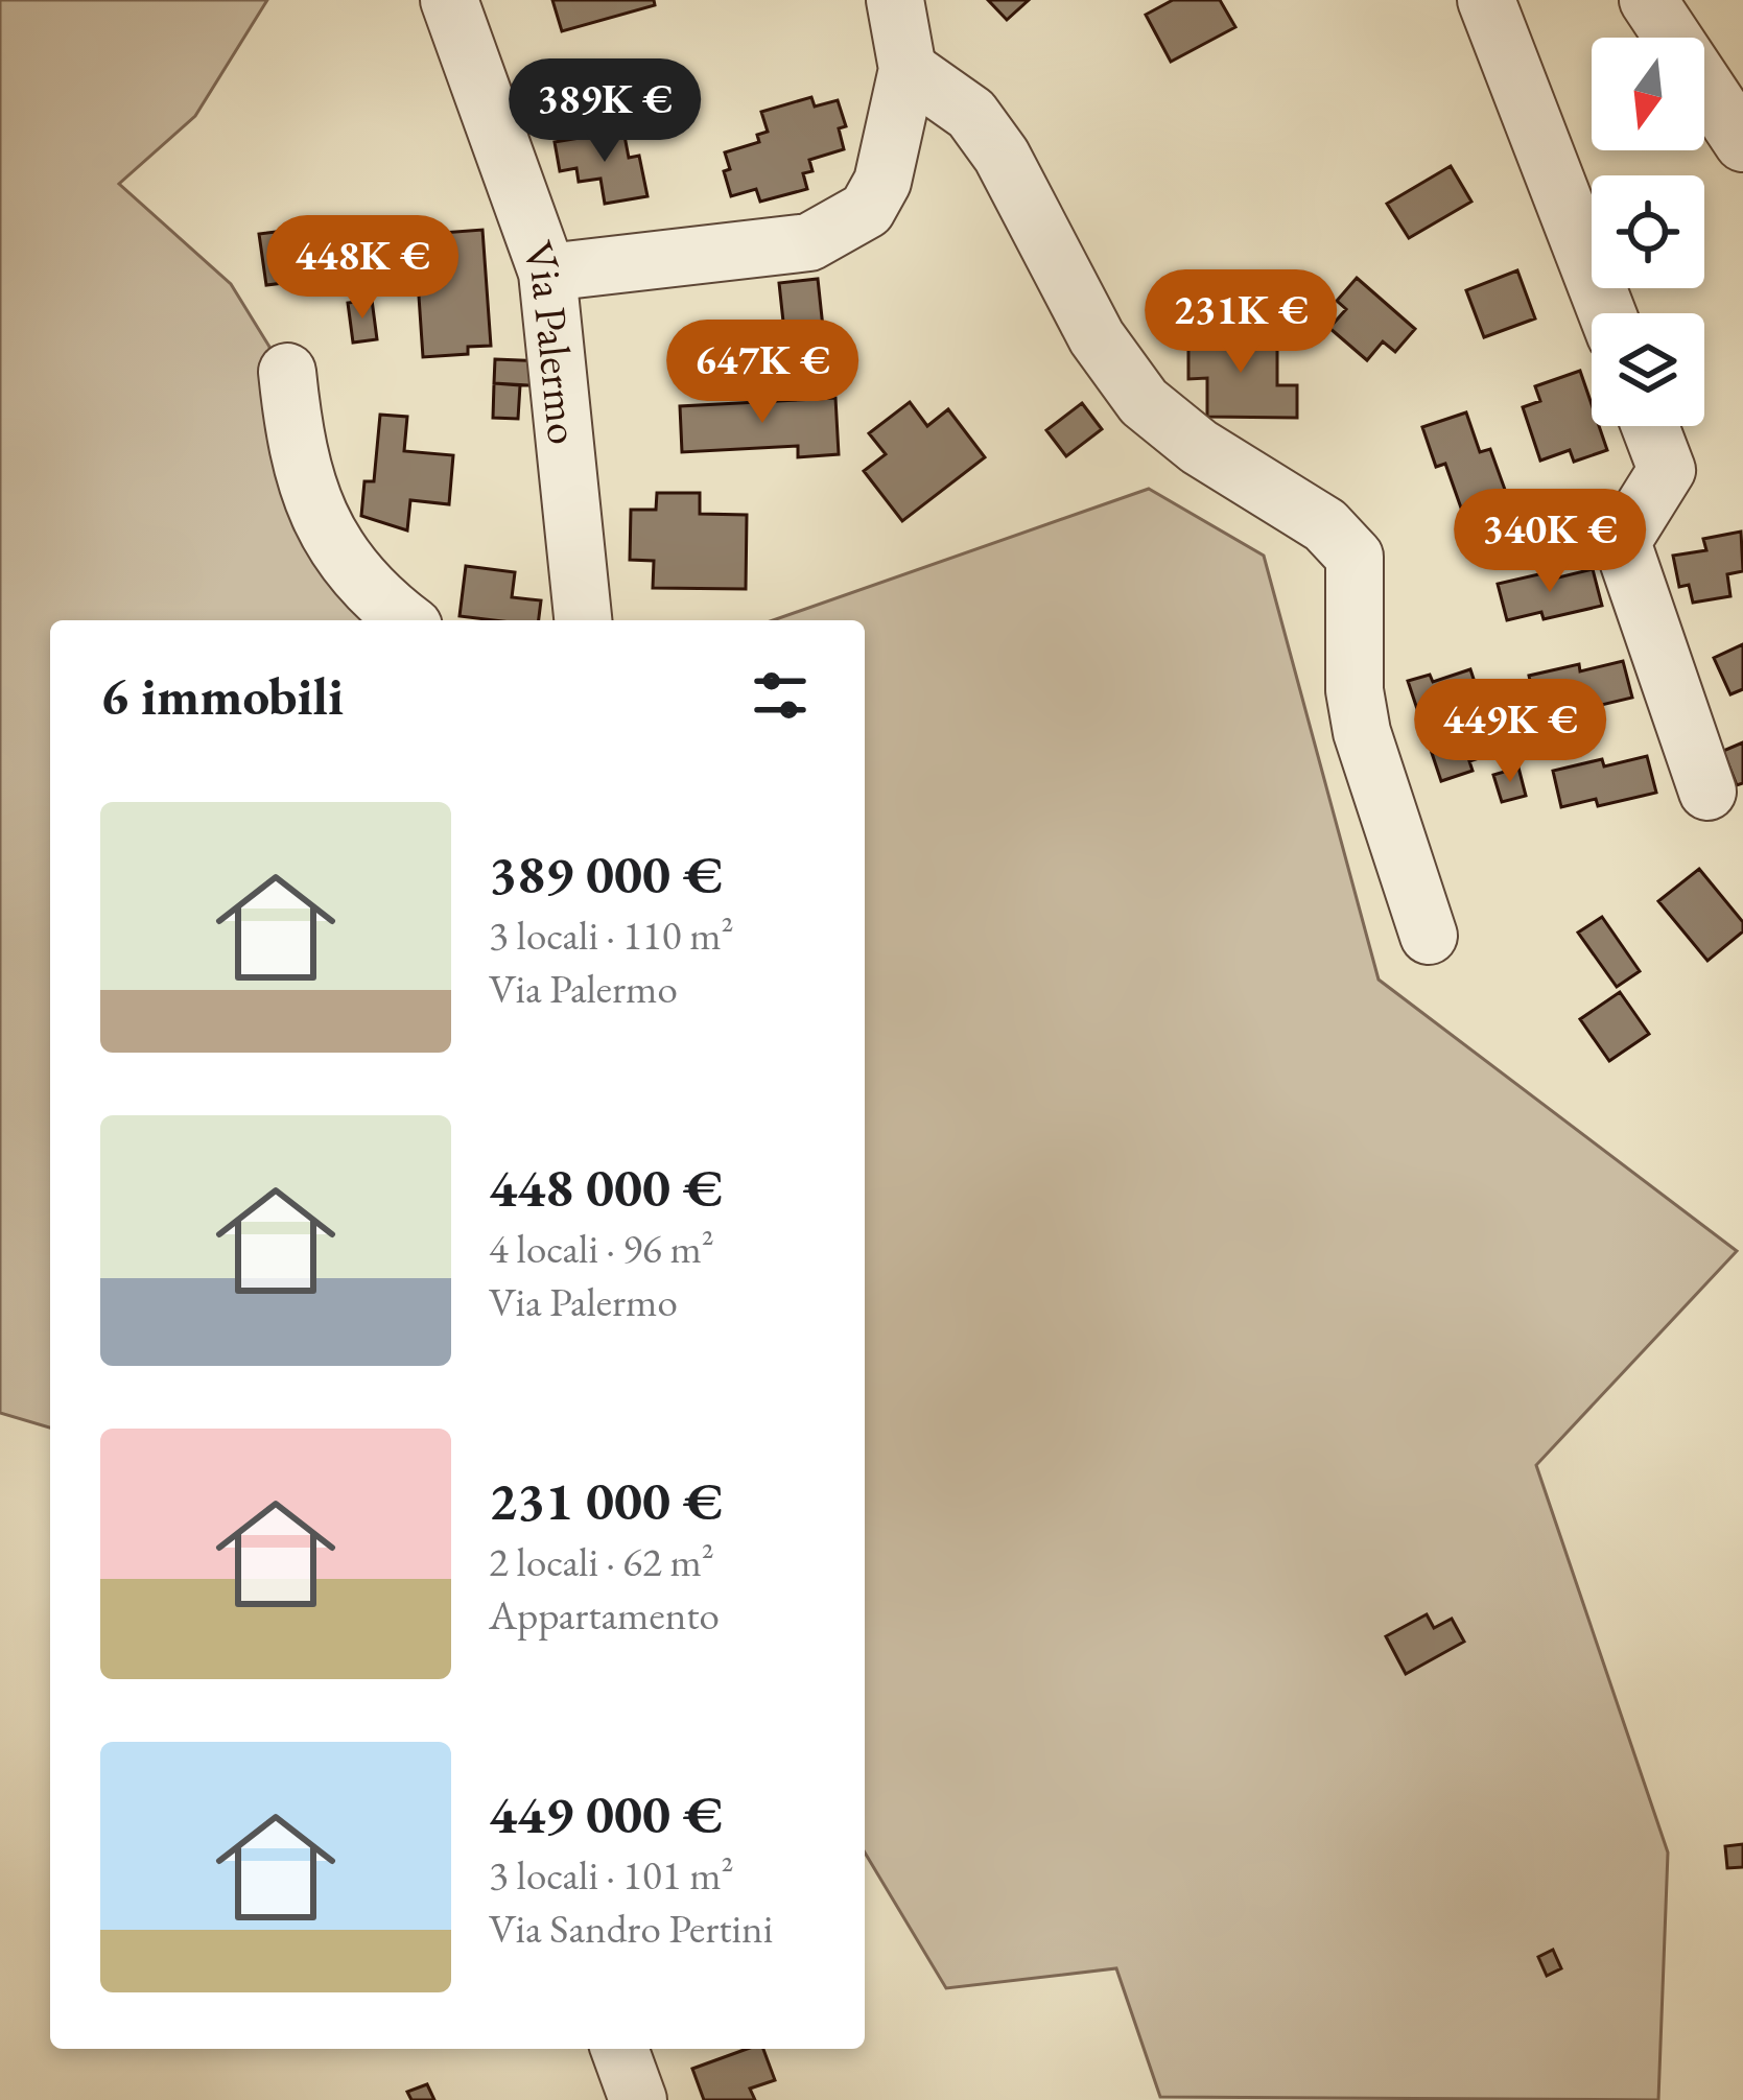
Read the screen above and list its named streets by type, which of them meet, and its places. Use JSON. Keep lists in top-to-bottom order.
{
  "streets": {
    "street": ["Via Palermo"]
  },
  "north": "bottom",
  "page": {
    "price": [
      "389K €",
      "448K €",
      "231K €",
      "647K €",
      "340K €",
      "449K €"
    ],
    "heading": "6 immobili",
    "list": [
      {
        "name": "389 000 €",
        "note": "3 locali · 110 m² · Via Palermo"
      },
      {
        "name": "448 000 €",
        "note": "4 locali · 96 m² · Via Palermo"
      },
      {
        "name": "231 000 €",
        "note": "2 locali · 62 m² · Appartamento"
      },
      {
        "name": "449 000 €",
        "note": "3 locali · 101 m² · Via Sandro Pertini"
      }
    ]
  }
}
